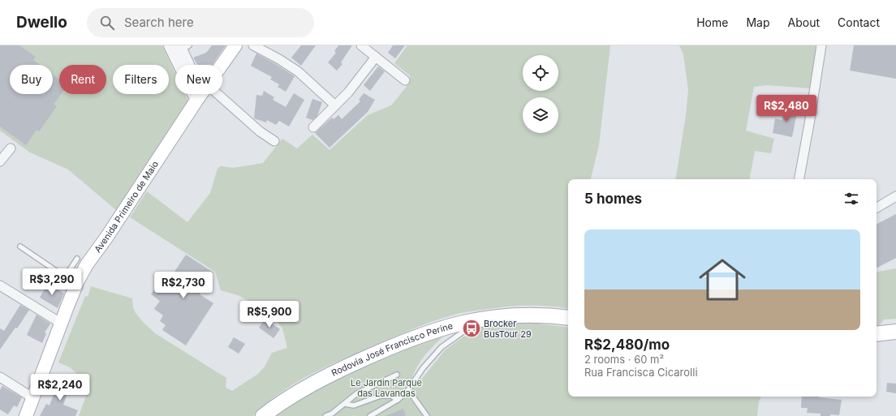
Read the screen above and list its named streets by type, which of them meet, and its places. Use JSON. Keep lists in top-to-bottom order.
{
  "streets": {
    "main road": ["Avenida Primeiro de Maio", "Rodovia José Francisco Perine"]
  },
  "parks": ["Le Jardin Parque das Lavandas"],
  "places": {
    "bus stop": ["Brocker BusTour 29"]
  },
  "page": {
    "header": "Dwello",
    "search": "Search here",
    "nav": [
      "Home",
      "Map",
      "About",
      "Contact"
    ],
    "chip": [
      "Buy",
      "Rent",
      "Filters",
      "New"
    ],
    "price": [
      "R$2,480",
      "R$3,290",
      "R$2,730",
      "R$5,900",
      "R$2,240"
    ],
    "heading": "5 homes",
    "list": [
      {
        "name": "R$2,480/mo",
        "note": "2 rooms · 60 m² · Rua Francisca Cicarolli"
      }
    ]
  }
}
